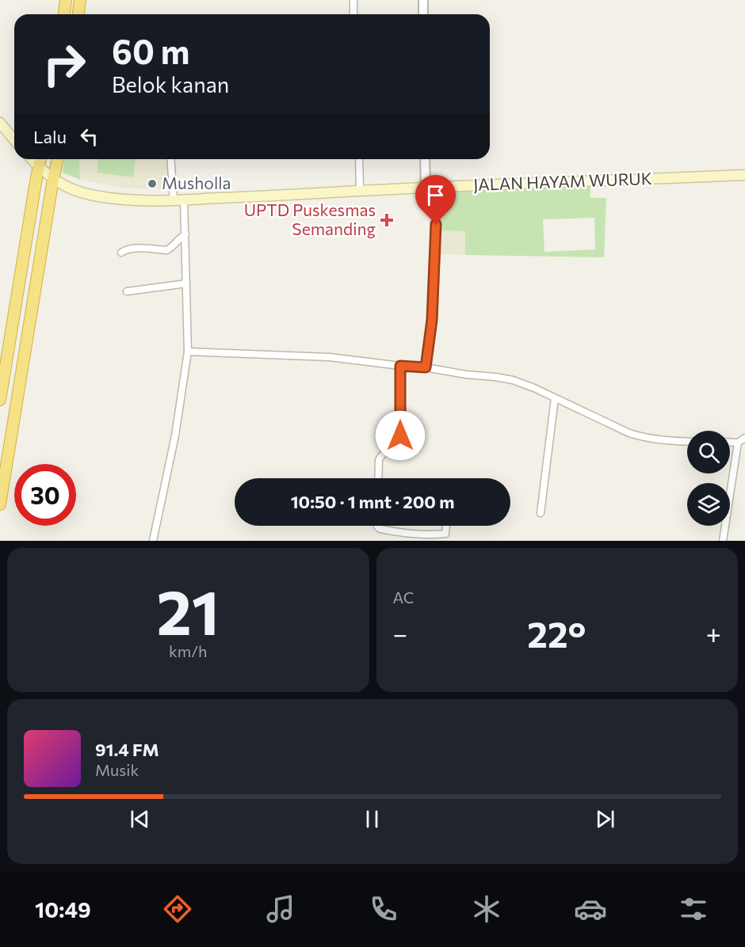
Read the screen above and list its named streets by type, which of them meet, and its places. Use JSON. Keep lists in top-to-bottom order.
{
  "streets": {
    "main road": ["JALAN HAYAM WURUK"]
  },
  "places": {
    "other": ["Musholla"],
    "health": ["UPTD Puskesmas Semanding"]
  },
  "page": {
    "turn": ["60 m", "Belok kanan"],
    "then": "Lalu",
    "limit": "30",
    "trip": "10:50 · 1 mnt · 200 m",
    "tile": [
      ["21", "km/h"],
      "AC"
    ],
    "heat": ["−", "22°", "+"],
    "song": ["91.4 FM", "Musik"],
    "tabs": "10:49"
  }
}
